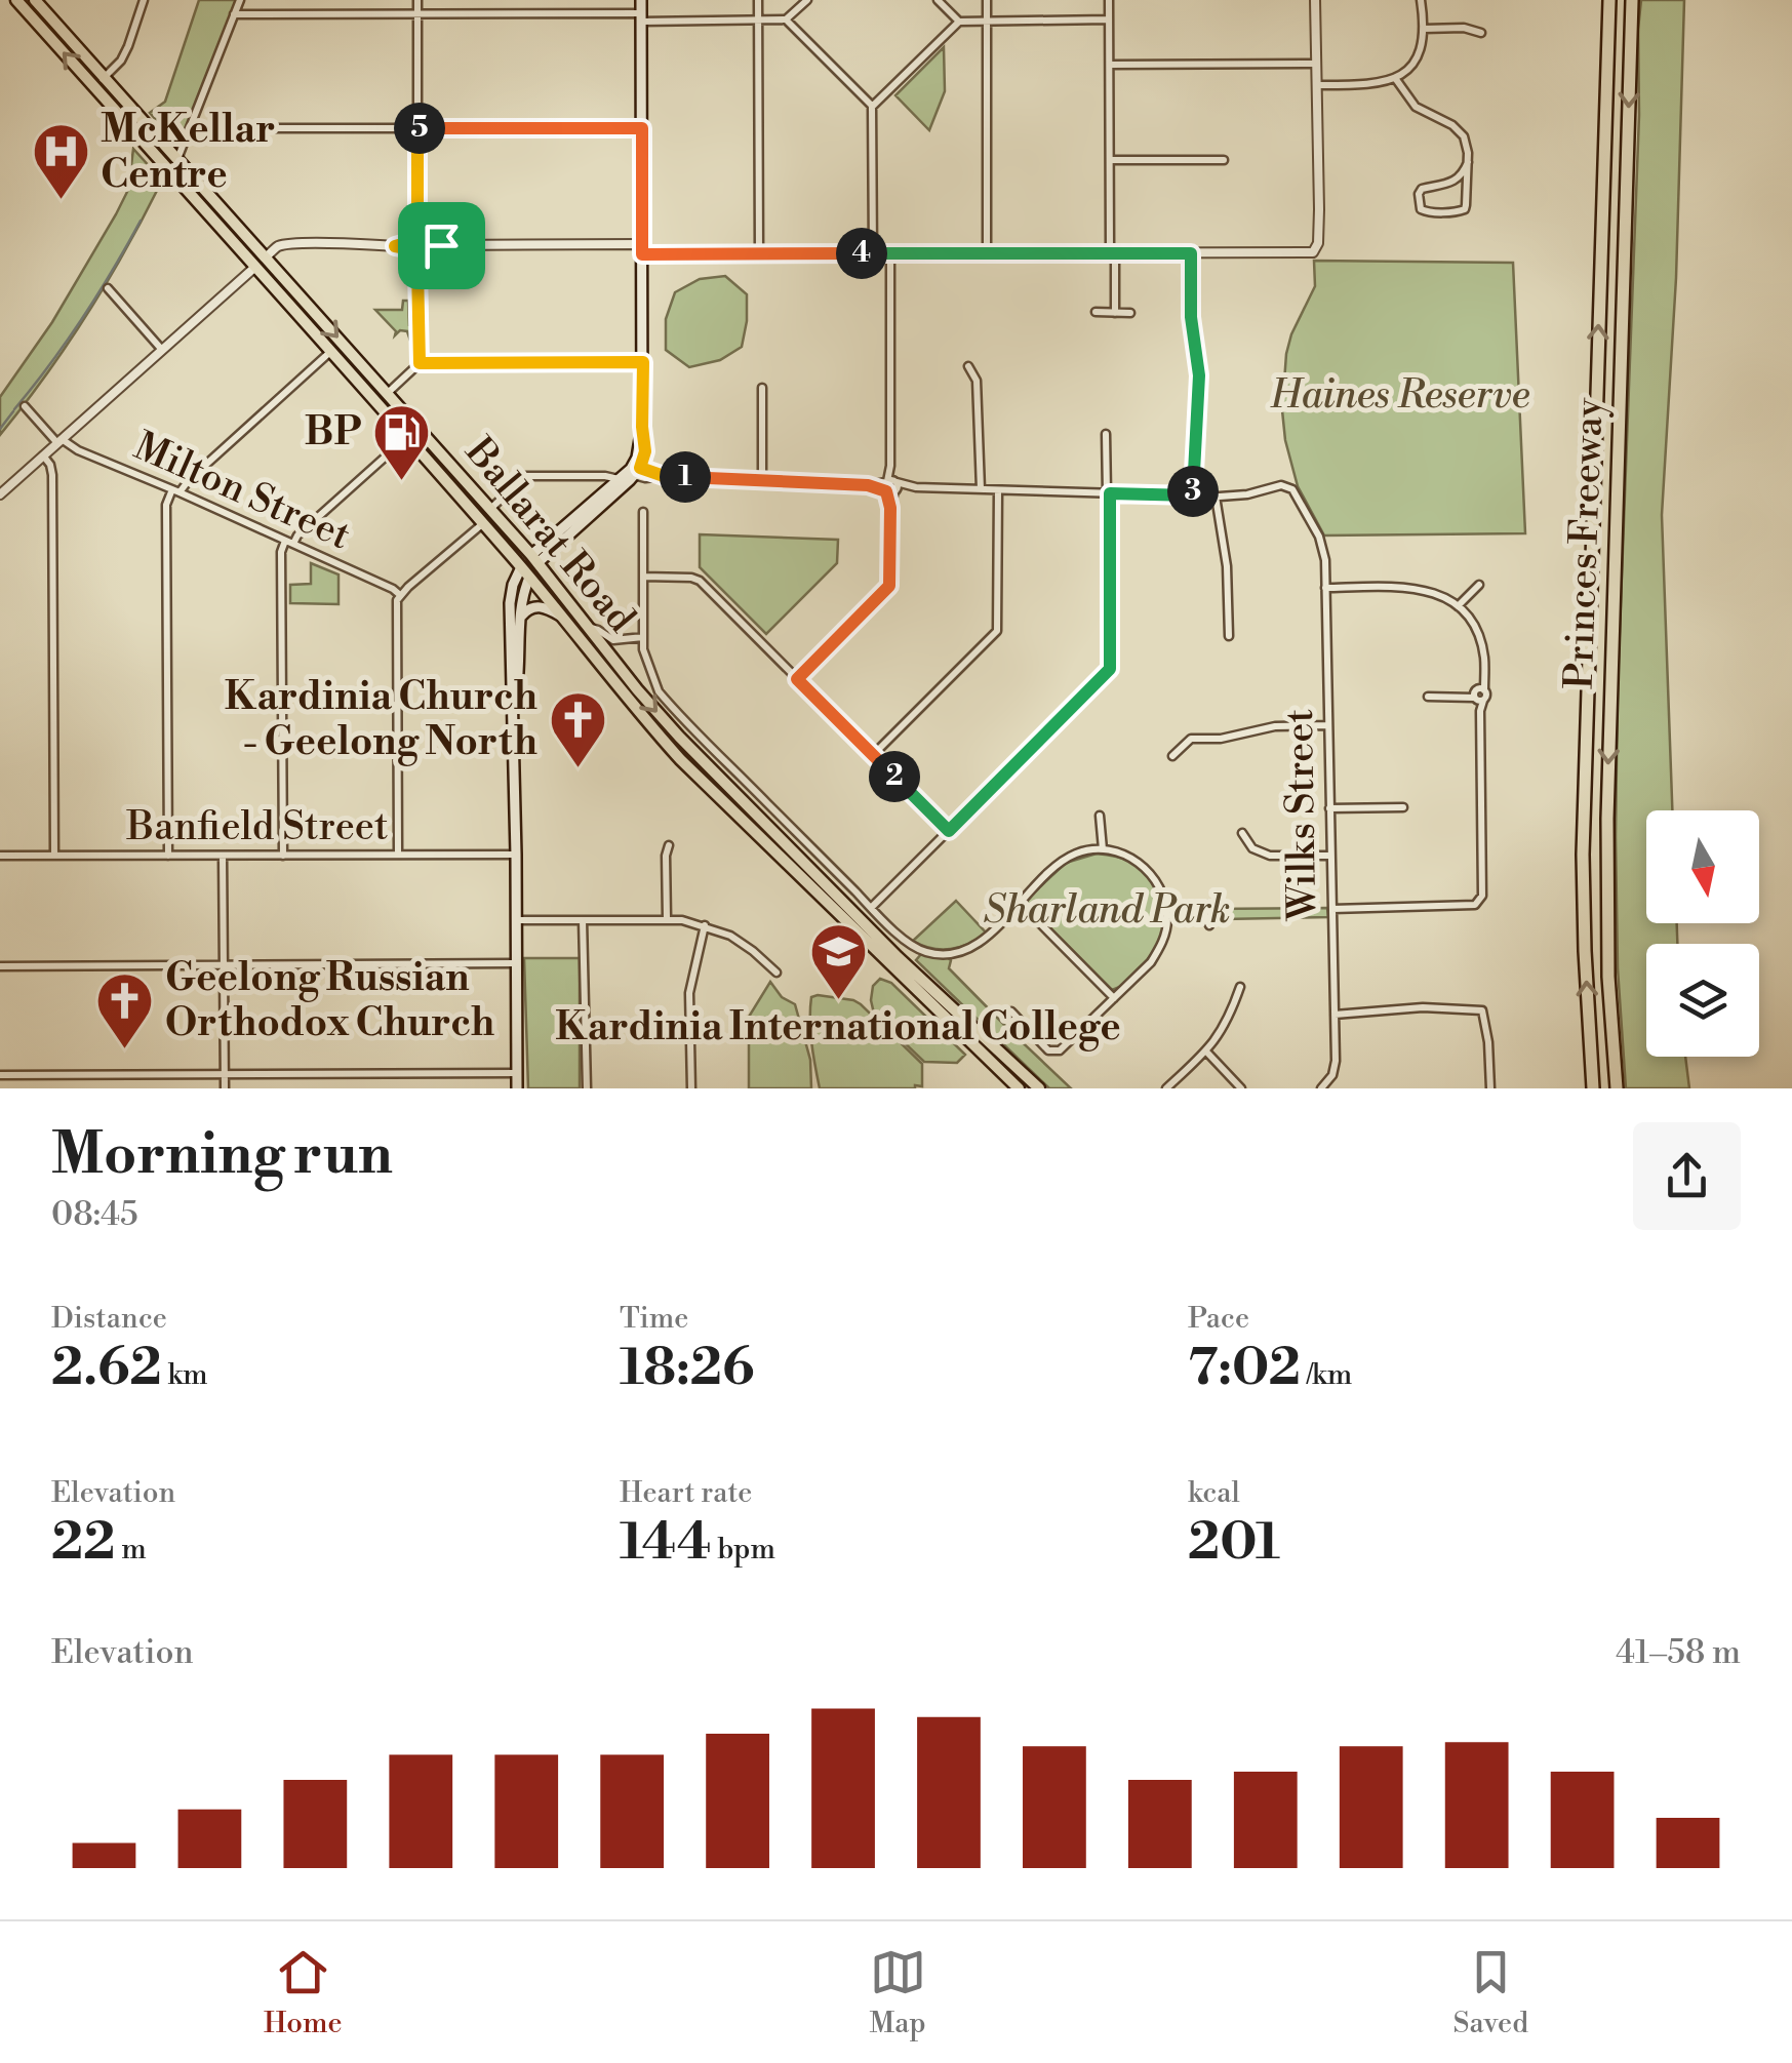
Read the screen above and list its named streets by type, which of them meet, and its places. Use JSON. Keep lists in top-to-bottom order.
{
  "streets": {
    "highway": ["Ballarat Road", "Princes Freeway"],
    "street": ["Milton Street", "Wilks Street", "Banfield Street"]
  },
  "parks": ["Haines Reserve", "Sharland Park"],
  "places": {
    "hospital": ["McKellar Centre"],
    "fuel station": ["BP"],
    "church": ["Kardinia Church - Geelong North", "Geelong Russian Orthodox Church"],
    "school or university": ["Kardinia International College"]
  },
  "north": "bottom",
  "page": {
    "pins": [
      "5",
      "4",
      "1",
      "3",
      "2"
    ],
    "heading": ["Morning run", "08:45"],
    "stats": [
      ["Distance", "2.62 km"],
      ["Time", "18:26"],
      ["Pace", "7:02 /km"],
      ["Elevation", "22 m"],
      ["Heart rate", "144 bpm"],
      ["kcal", "201"]
    ],
    "chart": ["Elevation", "41–58 m"],
    "tabs": ["Home", "Map", "Saved"]
  }
}
